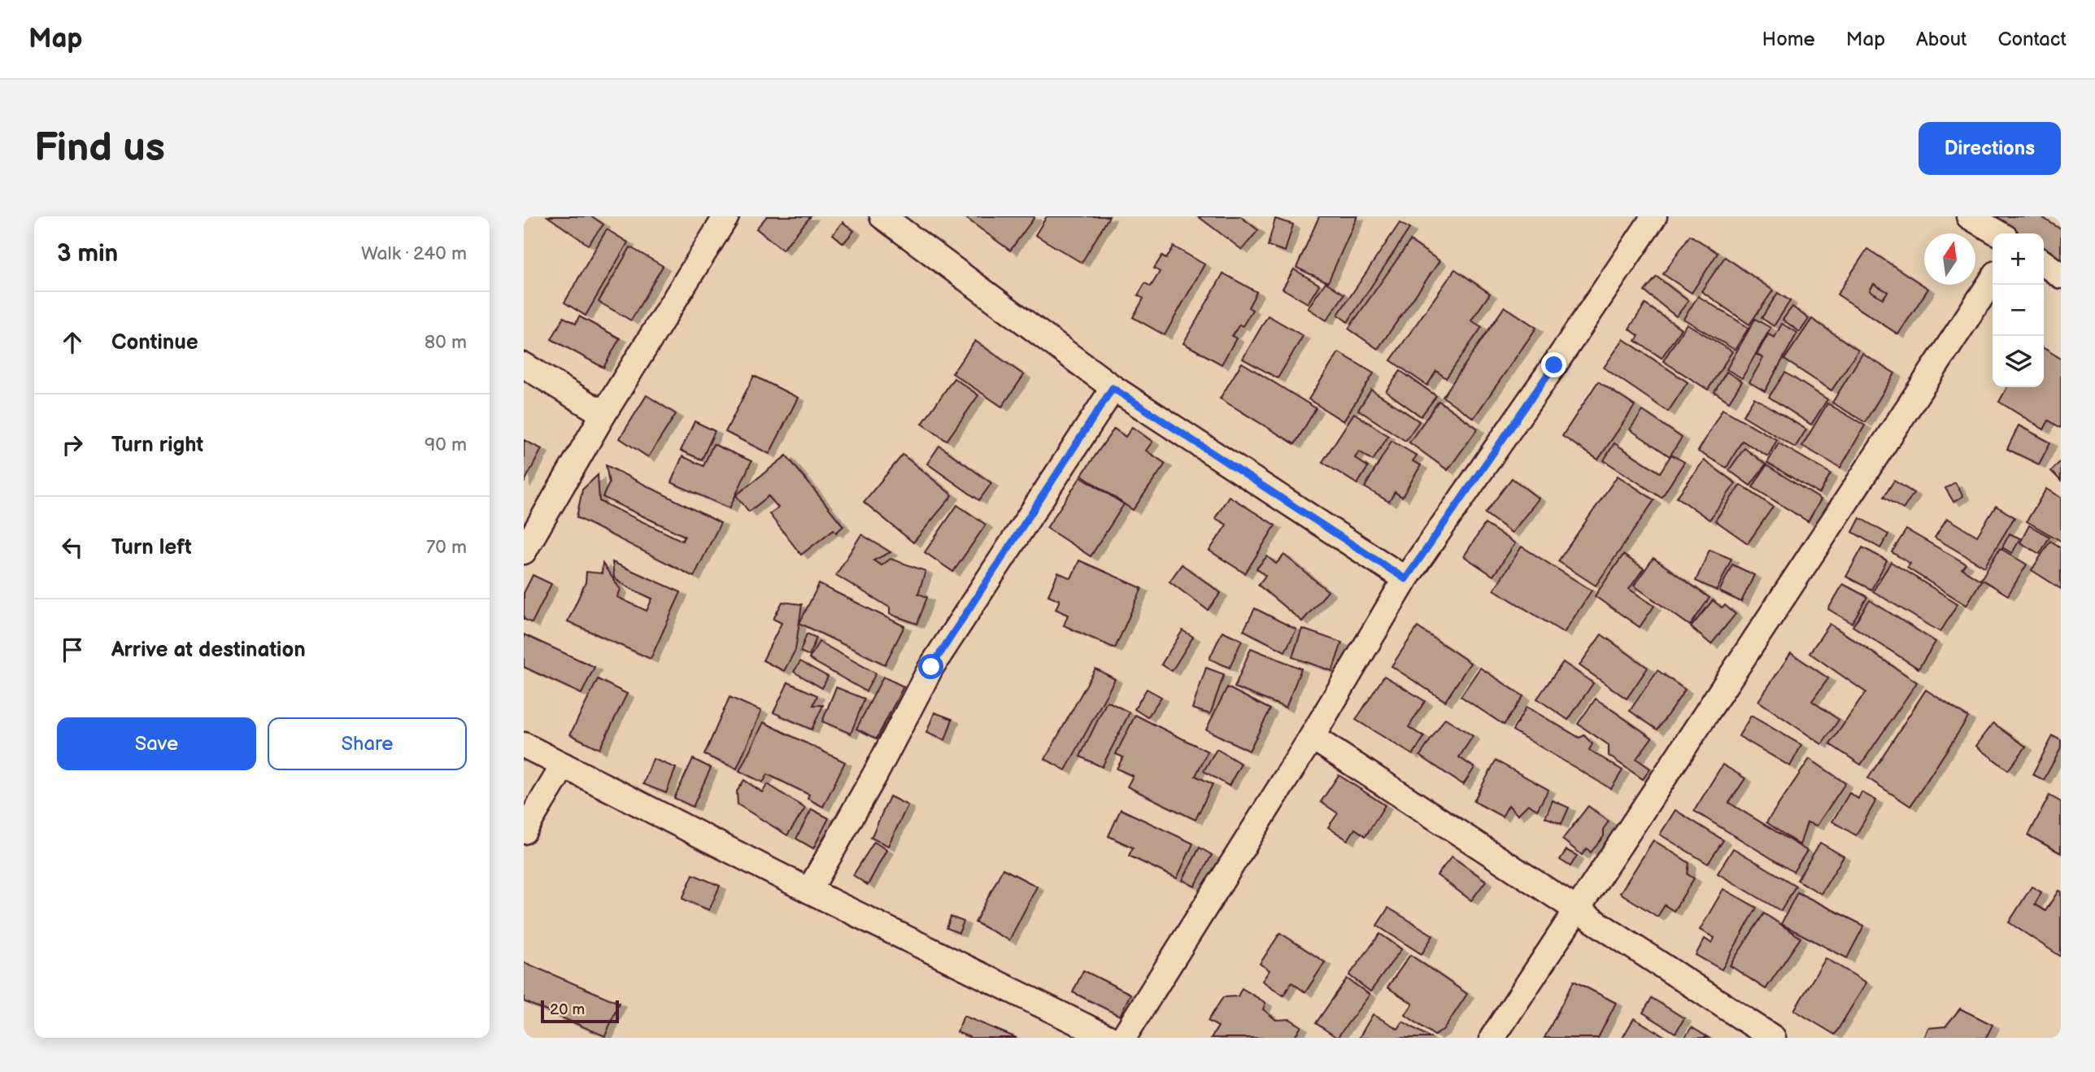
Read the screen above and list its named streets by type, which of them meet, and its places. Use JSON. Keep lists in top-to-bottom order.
{
  "scale_bar": "20 m",
  "north": "top",
  "page": {
    "header": "Map",
    "nav": [
      "Home",
      "Map",
      "About",
      "Contact"
    ],
    "buttons": [
      "Directions",
      ["Save", "Share"]
    ],
    "title": "Find us",
    "heading": ["3 min", "Walk · 240 m"],
    "map_buttons": ["+", "−"],
    "list": [
      ["Continue", "80 m"],
      ["Turn right", "90 m"],
      ["Turn left", "70 m"],
      "Arrive at destination"
    ],
    "scale": "20 m"
  }
}
